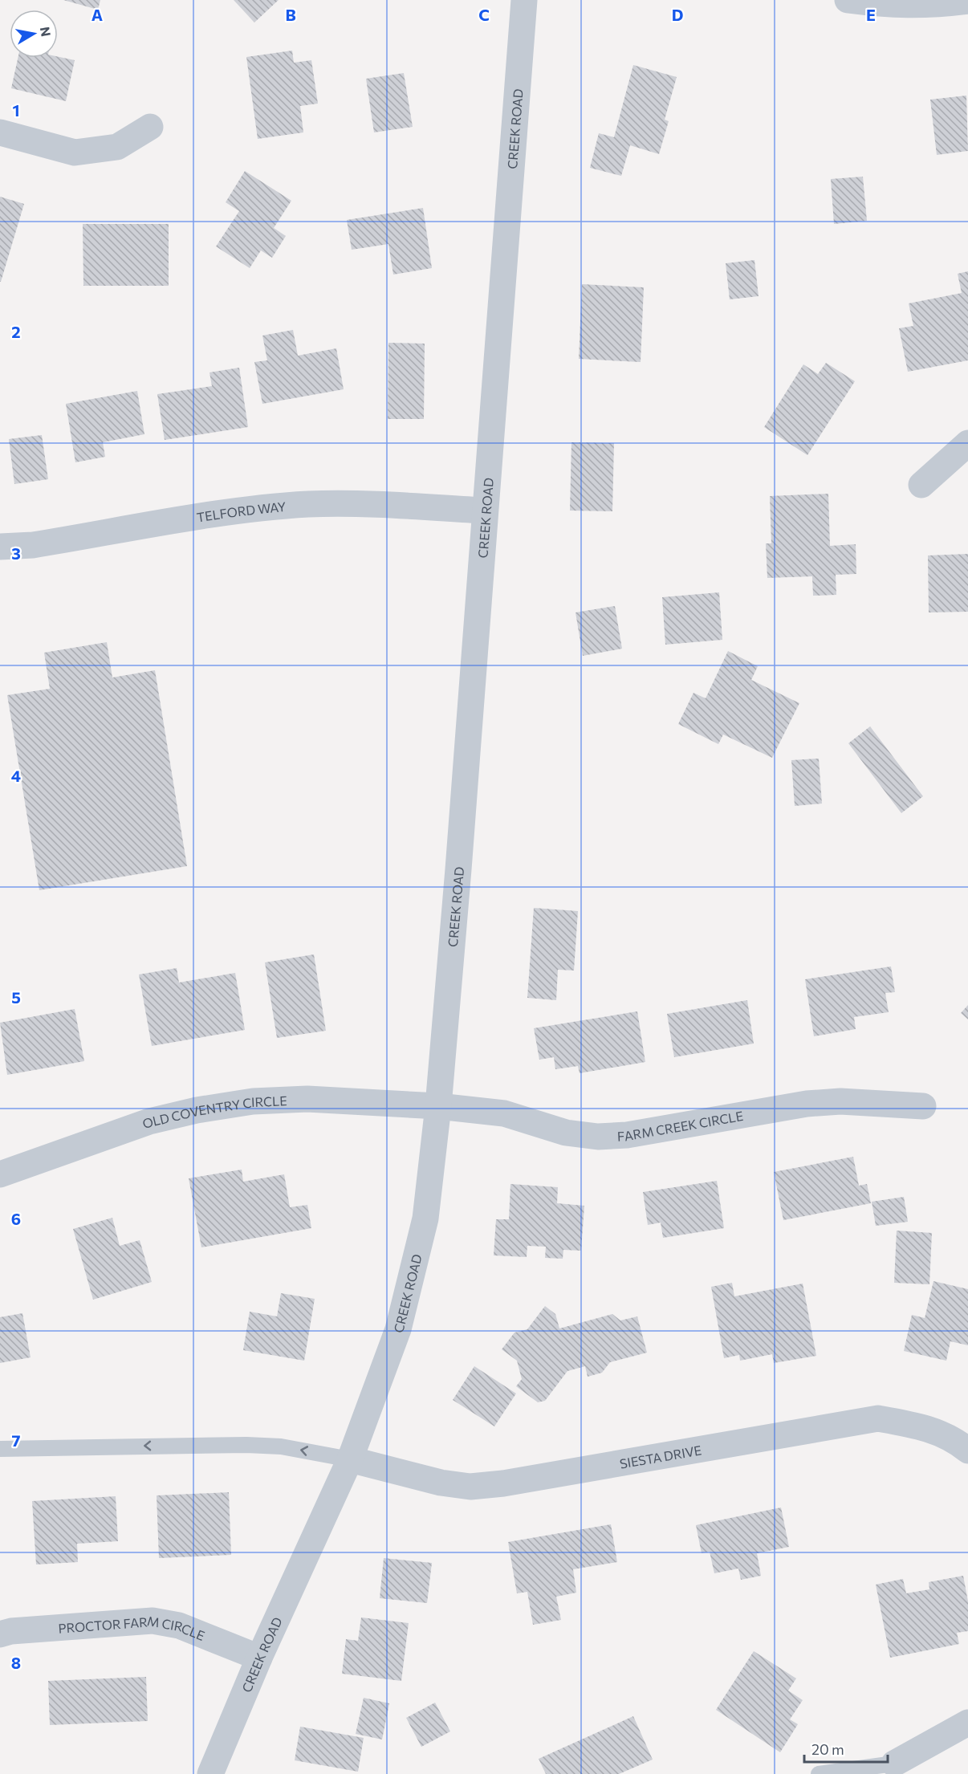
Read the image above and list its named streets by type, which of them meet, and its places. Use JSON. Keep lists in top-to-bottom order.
{
  "streets": {
    "street": [
      "CREEK ROAD",
      "TELFORD WAY",
      "OLD COVENTRY CIRCLE",
      "FARM CREEK CIRCLE",
      "SIESTA DRIVE",
      "PROCTOR FARM CIRCLE"
    ]
  },
  "crossings": [
    ["CREEK ROAD", "TELFORD WAY"],
    ["CREEK ROAD", "OLD COVENTRY CIRCLE"],
    ["CREEK ROAD", "FARM CREEK CIRCLE"],
    ["CREEK ROAD", "SIESTA DRIVE"],
    ["CREEK ROAD", "PROCTOR FARM CIRCLE"],
    ["OLD COVENTRY CIRCLE", "FARM CREEK CIRCLE"]
  ],
  "scale_bar": "20 m",
  "north": "right",
  "grid": {
    "columns": [
      "A",
      "B",
      "C",
      "D",
      "E"
    ],
    "rows": [
      "1",
      "2",
      "3",
      "4",
      "5",
      "6",
      "7",
      "8"
    ]
  }
}
